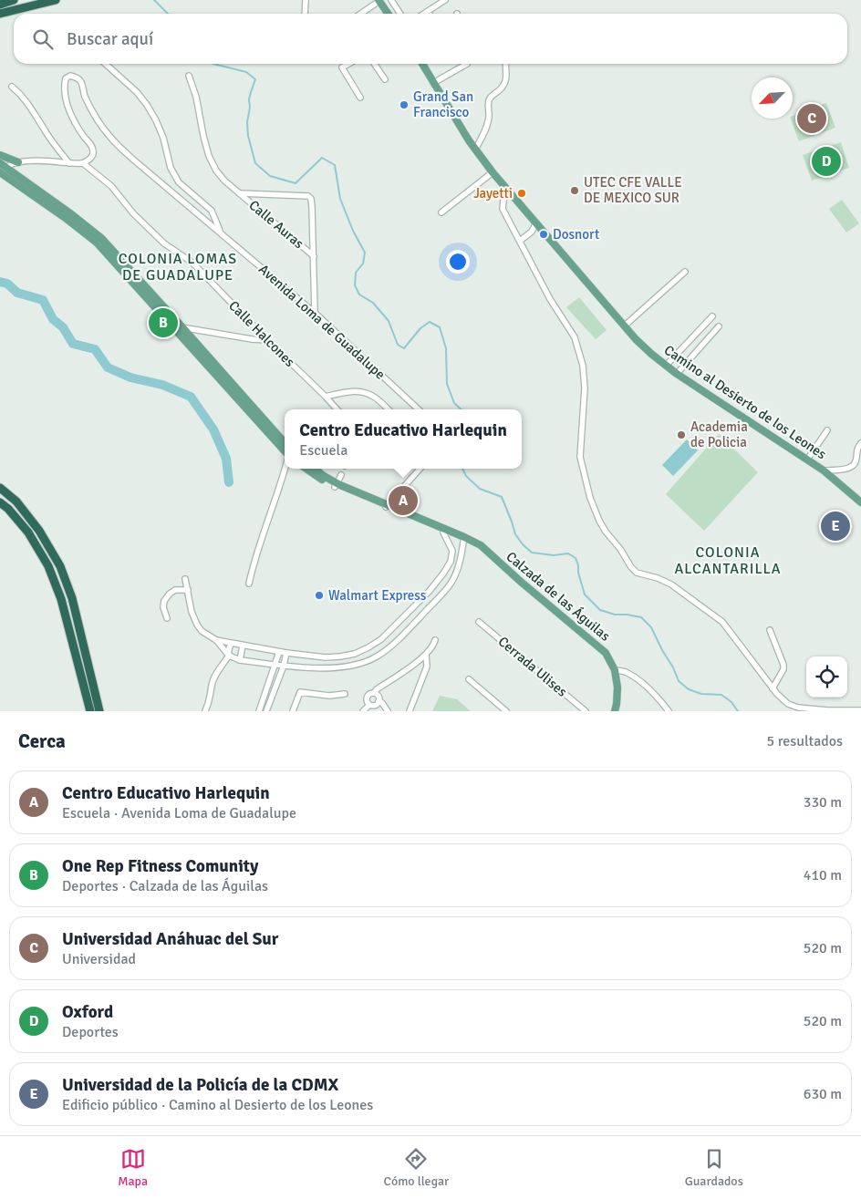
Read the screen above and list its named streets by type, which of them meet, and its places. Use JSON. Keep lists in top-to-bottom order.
{
  "streets": {
    "main road": ["Camino al Desierto de los Leones", "Calzada de las Águilas"],
    "street": [
      "Calle Auras",
      "Avenida Loma de Guadalupe",
      "Calle Halcones",
      "Cerrada Ulises"
    ]
  },
  "crossings": [
    ["Avenida Loma de Guadalupe", "Calle Halcones"]
  ],
  "districts": ["COLONIA LOMAS DE GUADALUPE", "COLONIA ALCANTARILLA"],
  "places": [
    "Grand San Francisco",
    "UTEC CFE VALLE DE MEXICO SUR",
    "Jayetti",
    "Dosnort",
    "Academia de Policia",
    "Walmart Express"
  ],
  "north": "bottom left",
  "page": {
    "search": "Buscar aquí",
    "pins": [
      "C",
      "D",
      "B",
      "A",
      "E"
    ],
    "popup": ["Centro Educativo Harlequin", "Escuela"],
    "heading": ["Cerca", "5 resultados"],
    "list": [
      {
        "mark": "A",
        "name": "Centro Educativo Harlequin",
        "note": "Escuela · Avenida Loma de Guadalupe",
        "value": "330 m"
      },
      {
        "mark": "B",
        "name": "One Rep Fitness Comunity",
        "note": "Deportes · Calzada de las Águilas",
        "value": "410 m"
      },
      {
        "mark": "C",
        "name": "Universidad Anáhuac del Sur",
        "note": "Universidad",
        "value": "520 m"
      },
      {
        "mark": "D",
        "name": "Oxford",
        "note": "Deportes",
        "value": "520 m"
      },
      {
        "mark": "E",
        "name": "Universidad de la Policía de la CDMX",
        "note": "Edificio público · Camino al Desierto de los Leones",
        "value": "630 m"
      }
    ],
    "nav": ["Mapa", "Cómo llegar", "Guardados"]
  }
}
